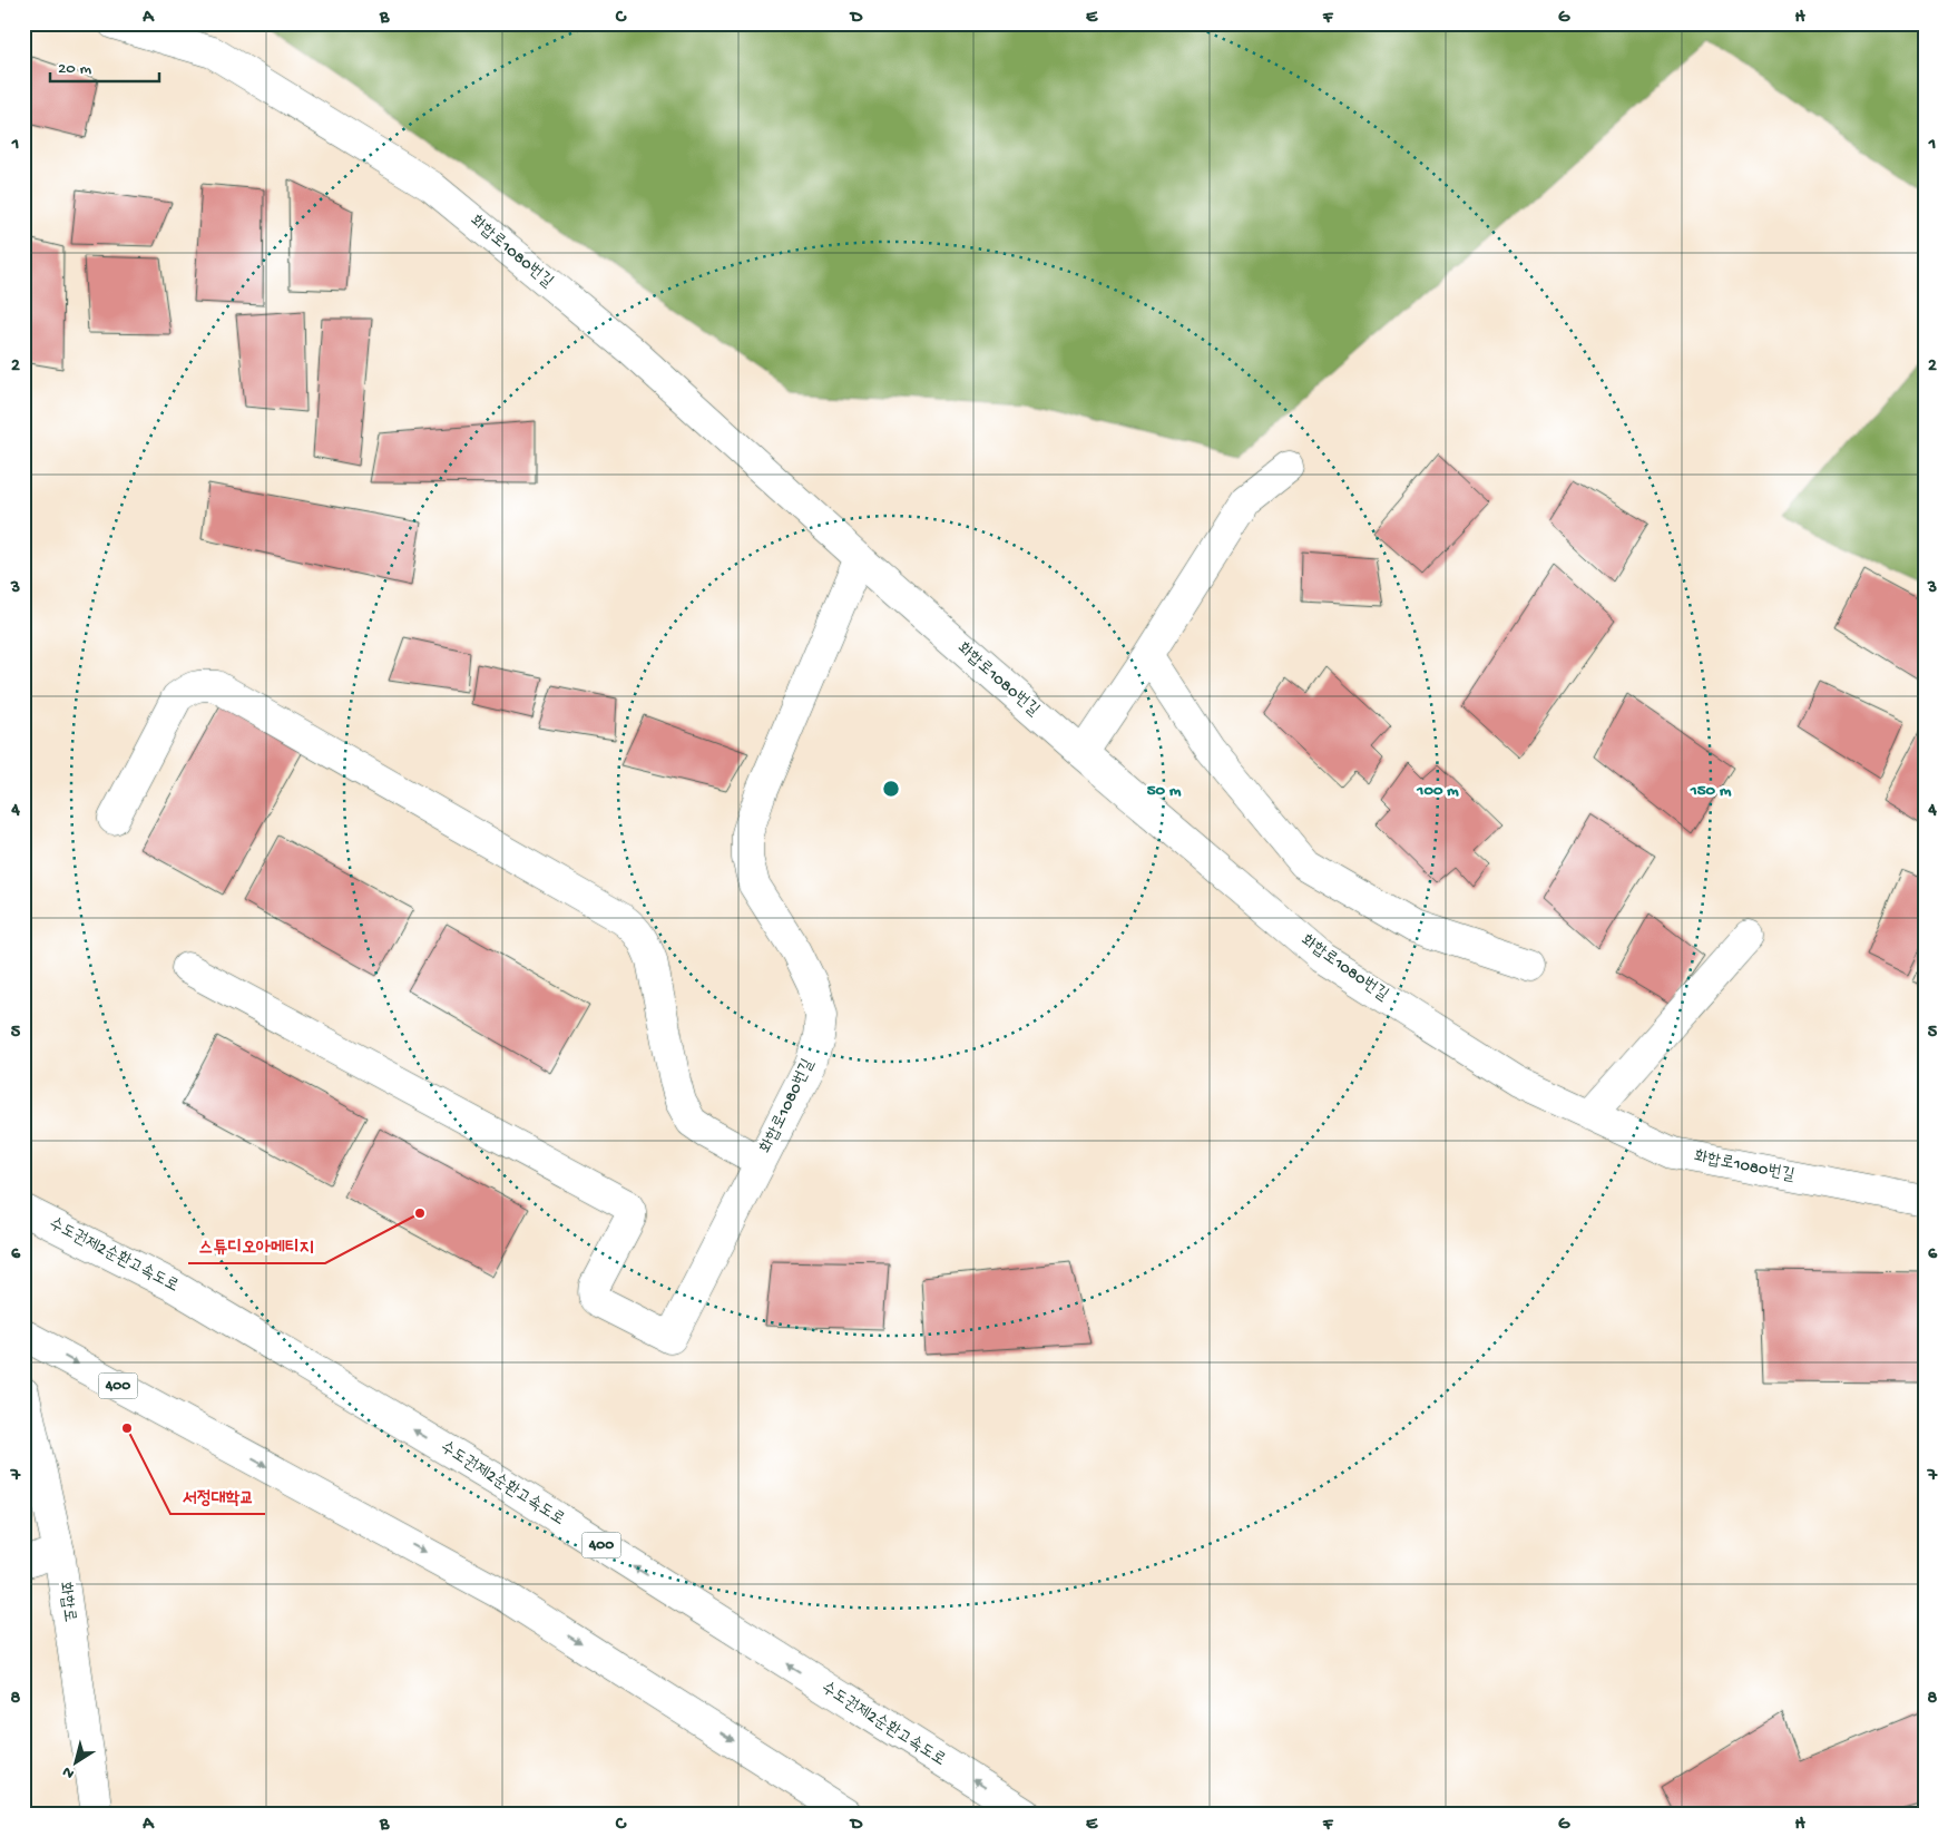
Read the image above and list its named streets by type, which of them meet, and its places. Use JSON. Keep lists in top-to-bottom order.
{
  "streets": {
    "main road": [
      "화합로1080번길",
      "수도권제2순환고속도로",
      "400",
      "화합로"
    ]
  },
  "places": ["스튜디오아메티지", "서정대학교"],
  "scale_bar": "20 m",
  "north": "bottom left",
  "grid": {
    "columns": [
      "A",
      "B",
      "C",
      "D",
      "E",
      "F",
      "G",
      "H"
    ],
    "rows": [
      "1",
      "2",
      "3",
      "4",
      "5",
      "6",
      "7",
      "8"
    ]
  },
  "rings": ["50 m", "100 m", "150 m"]
}
